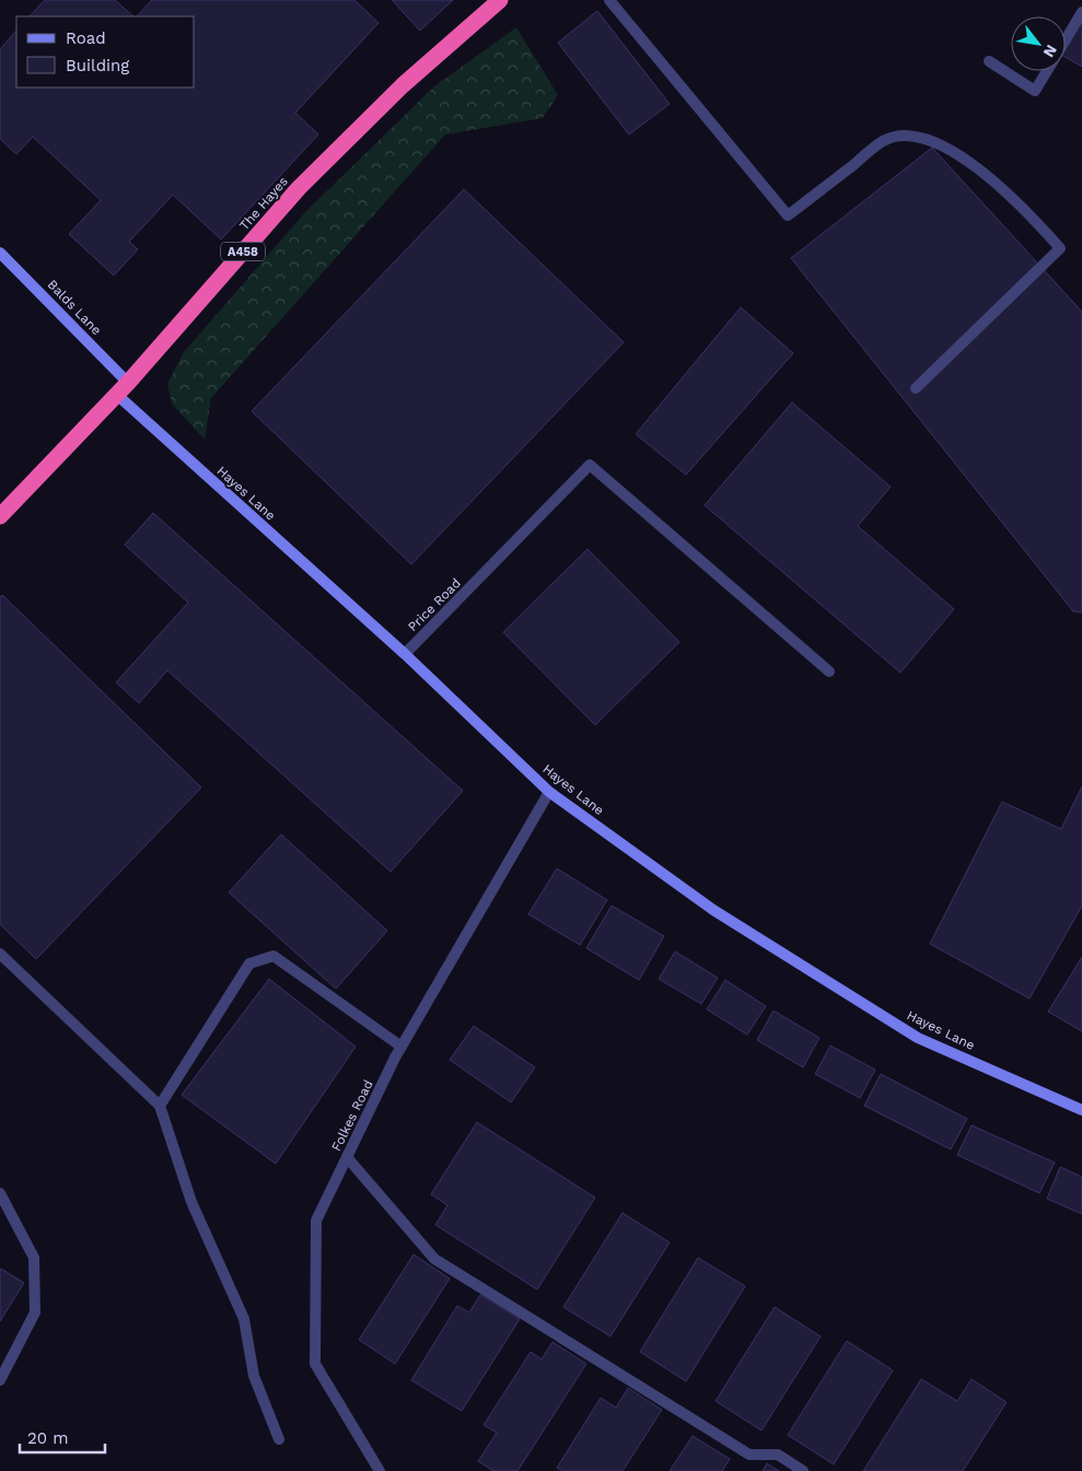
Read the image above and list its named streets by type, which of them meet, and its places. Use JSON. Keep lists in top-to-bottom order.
{
  "streets": {
    "highway": ["The Hayes", "A458"],
    "street": [
      "Balds Lane",
      "Hayes Lane",
      "Price Road",
      "Folkes Road"
    ]
  },
  "crossings": [
    ["The Hayes", "Balds Lane"],
    ["The Hayes", "Hayes Lane"],
    ["Balds Lane", "Hayes Lane"],
    ["Hayes Lane", "Price Road"],
    ["Hayes Lane", "Folkes Road"]
  ],
  "legend": ["Road", "Building"],
  "scale_bar": "20 m",
  "north": "bottom right"
}
